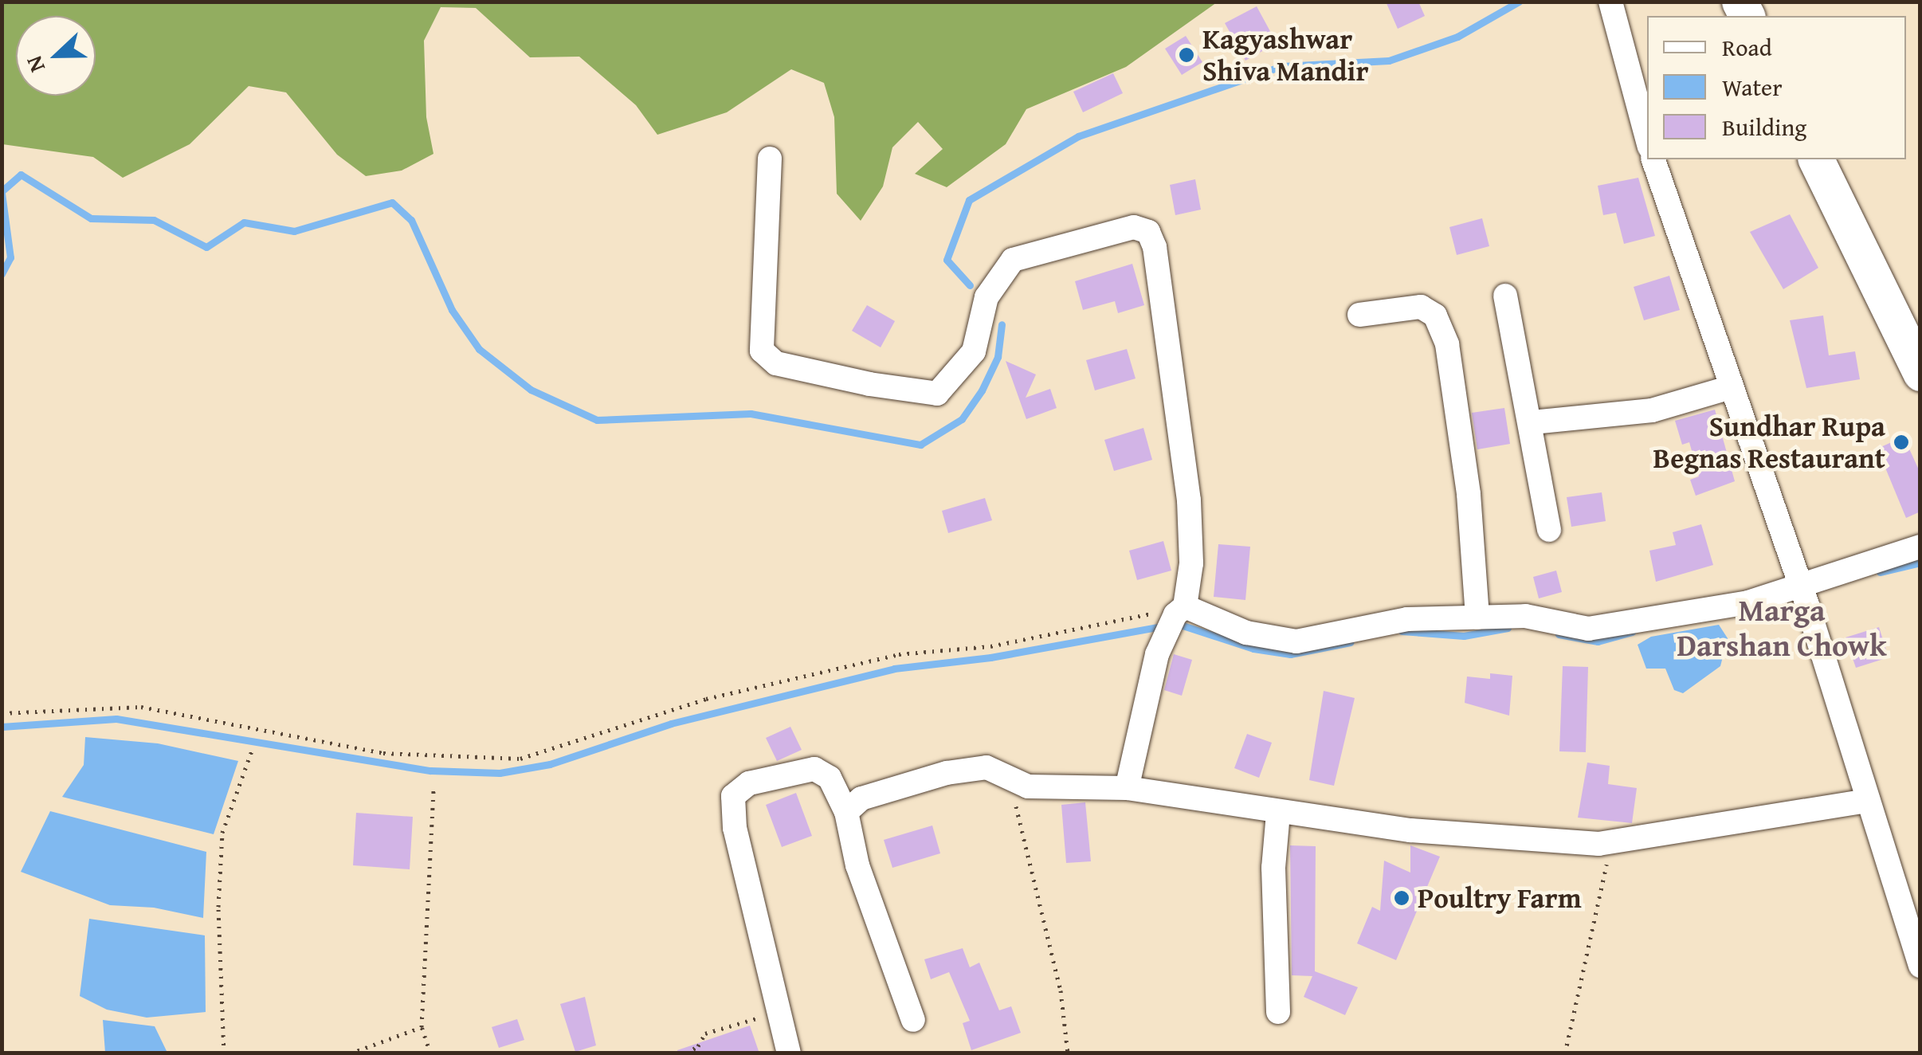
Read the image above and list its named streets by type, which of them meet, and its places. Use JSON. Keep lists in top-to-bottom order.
{
  "districts": ["Marga Darshan Chowk"],
  "places": ["Kagyashwar Shiva Mandir", "Sundhar Rupa Begnas Restaurant", "Poultry Farm"],
  "legend": ["Road", "Water", "Building"],
  "north": "left"
}
